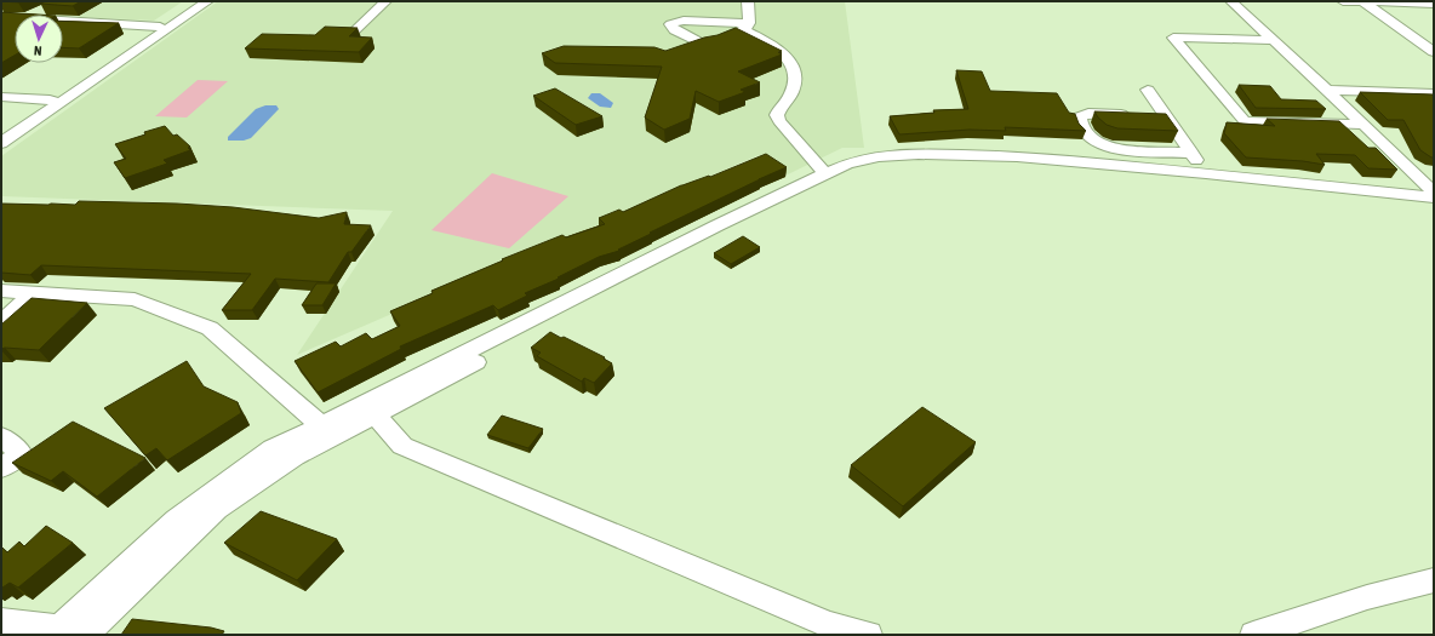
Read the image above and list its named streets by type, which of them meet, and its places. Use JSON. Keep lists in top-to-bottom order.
{
  "north": "bottom"
}
